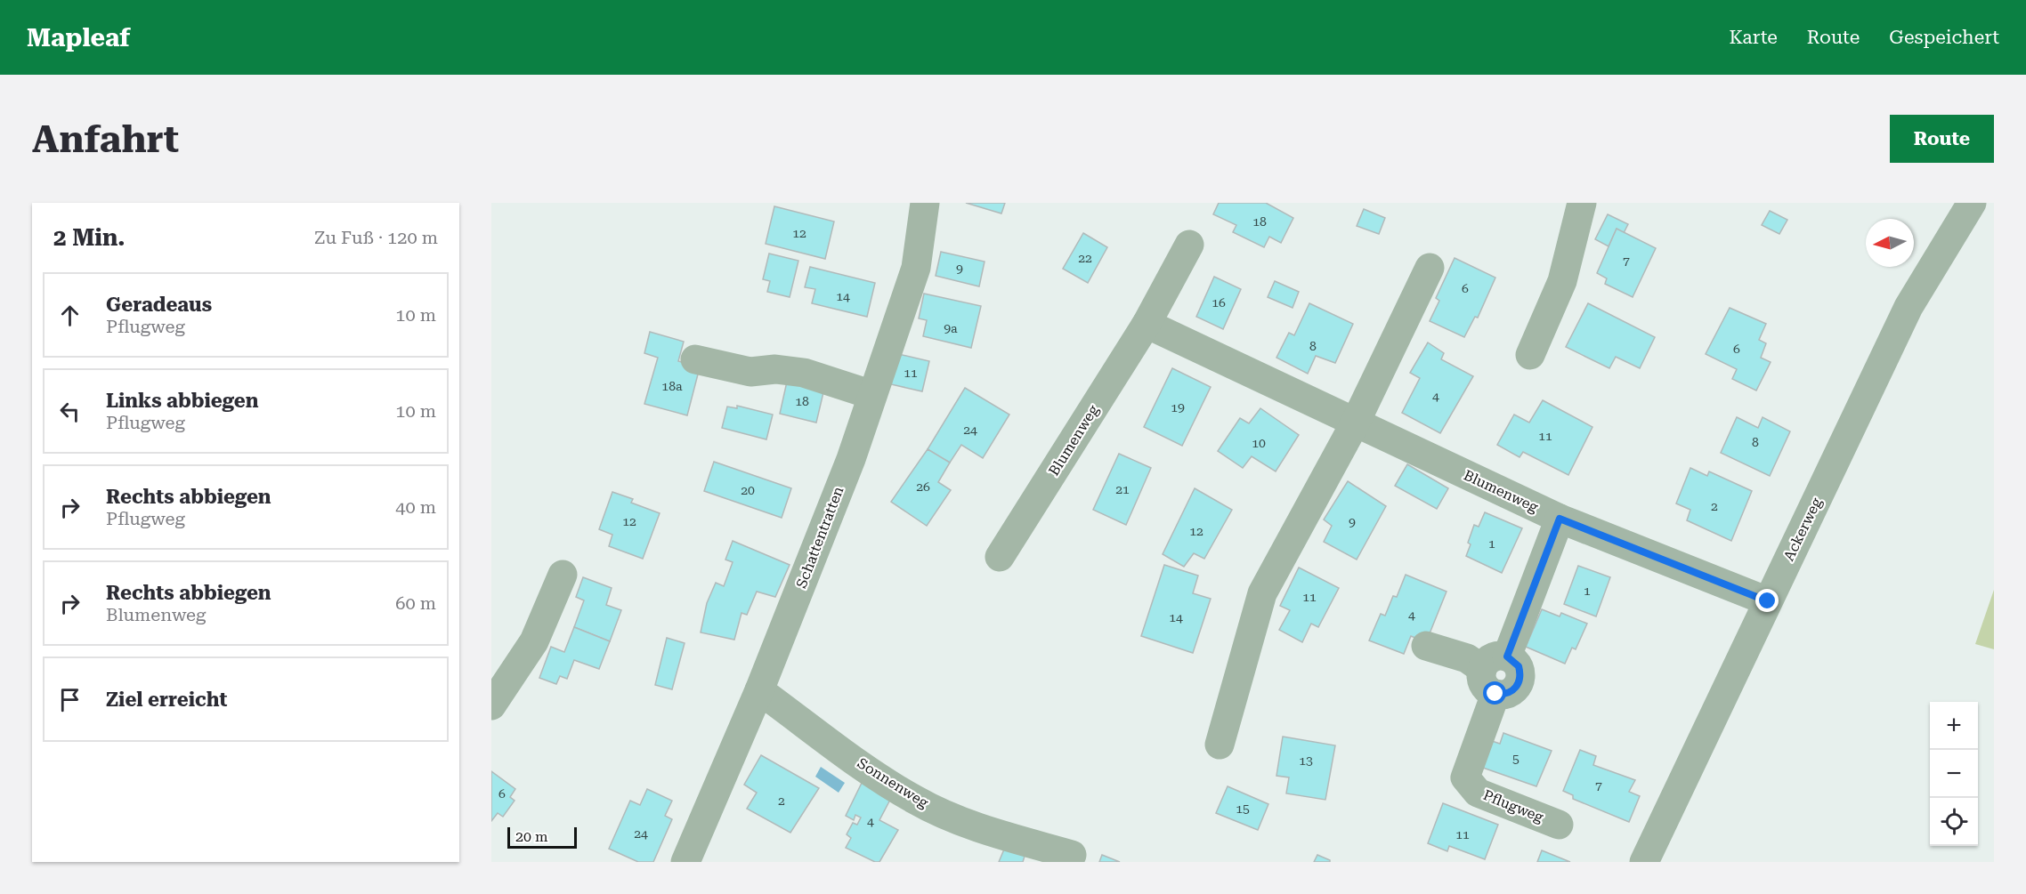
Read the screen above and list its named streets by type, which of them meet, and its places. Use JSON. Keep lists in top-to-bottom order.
{
  "streets": {
    "street": [
      "Blumenweg",
      "Ackerweg",
      "Schattentratten",
      "Sonnenweg",
      "Pflugweg"
    ]
  },
  "crossings": [
    ["Blumenweg", "Ackerweg"],
    ["Schattentratten", "Sonnenweg"]
  ],
  "house_numbers": [
    "18",
    "12",
    "22",
    "7",
    "9",
    "6",
    "14",
    "16",
    "9a",
    "8",
    "6",
    "11",
    "18a",
    "4",
    "18",
    "19",
    "24",
    "11",
    "8",
    "10",
    "26",
    "21",
    "20",
    "2",
    "12",
    "9",
    "12",
    "1",
    "1",
    "11",
    "4",
    "14",
    "5",
    "13",
    "7",
    "6",
    "2",
    "15",
    "4",
    "24",
    "11"
  ],
  "scale_bar": "20 m",
  "north": "left",
  "page": {
    "header": "Mapleaf",
    "nav": ["Karte", "Route", "Gespeichert"],
    "buttons": "Route",
    "title": "Anfahrt",
    "heading": ["2 Min.", "Zu Fuß · 120 m"],
    "list": [
      ["Geradeaus", "Pflugweg", "10 m"],
      ["Links abbiegen", "Pflugweg", "10 m"],
      ["Rechts abbiegen", "Pflugweg", "40 m"],
      ["Rechts abbiegen", "Blumenweg", "60 m"],
      "Ziel erreicht"
    ],
    "map_buttons": ["+", "−"],
    "scale": "20 m"
  }
}
